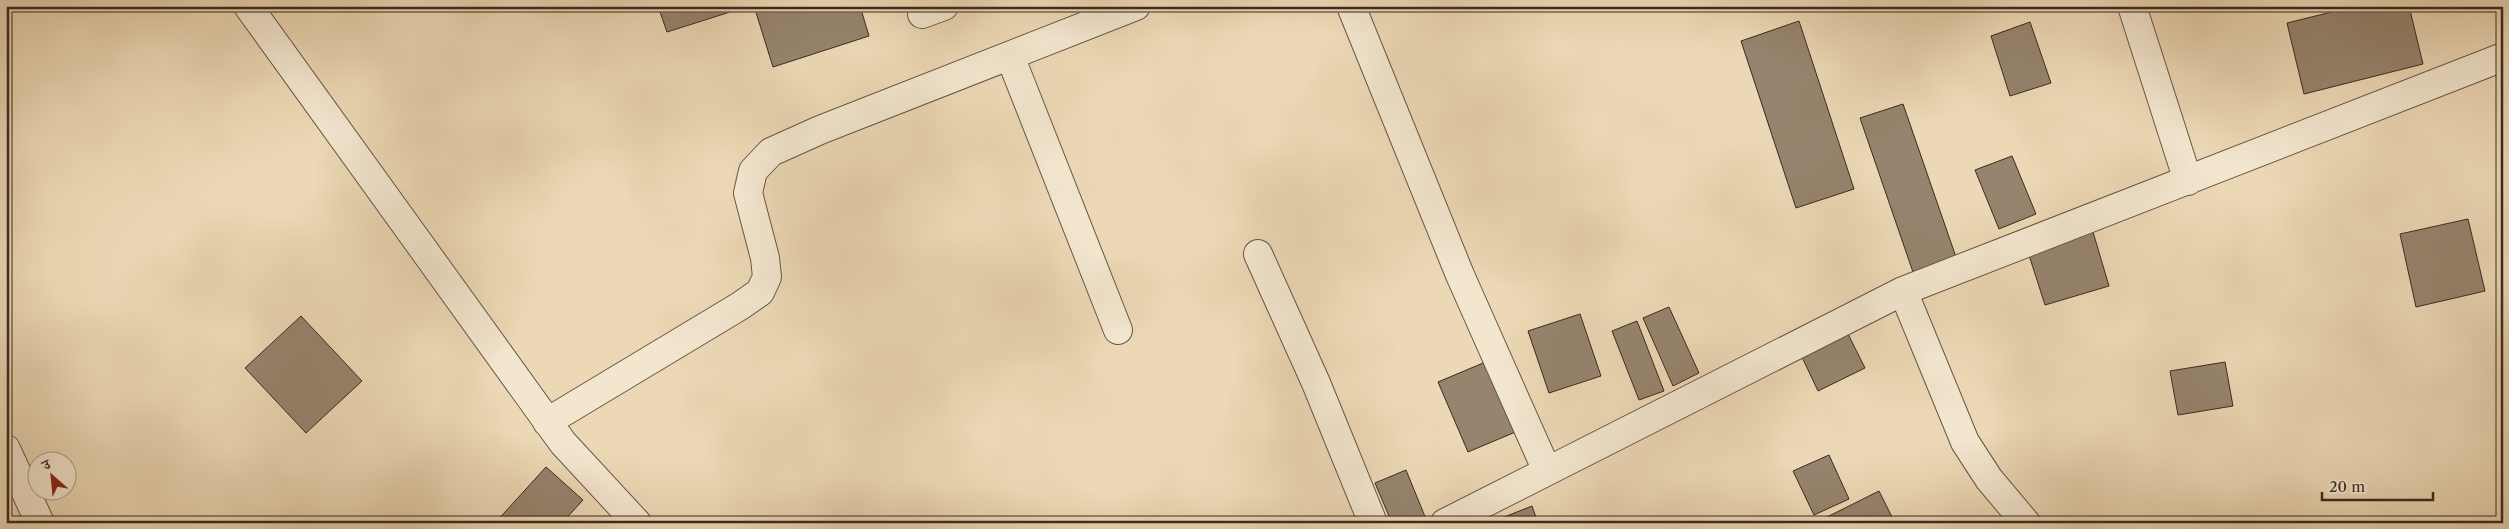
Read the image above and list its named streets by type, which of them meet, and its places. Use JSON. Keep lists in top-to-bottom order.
{
  "scale_bar": "20 m",
  "north": "top left"
}
